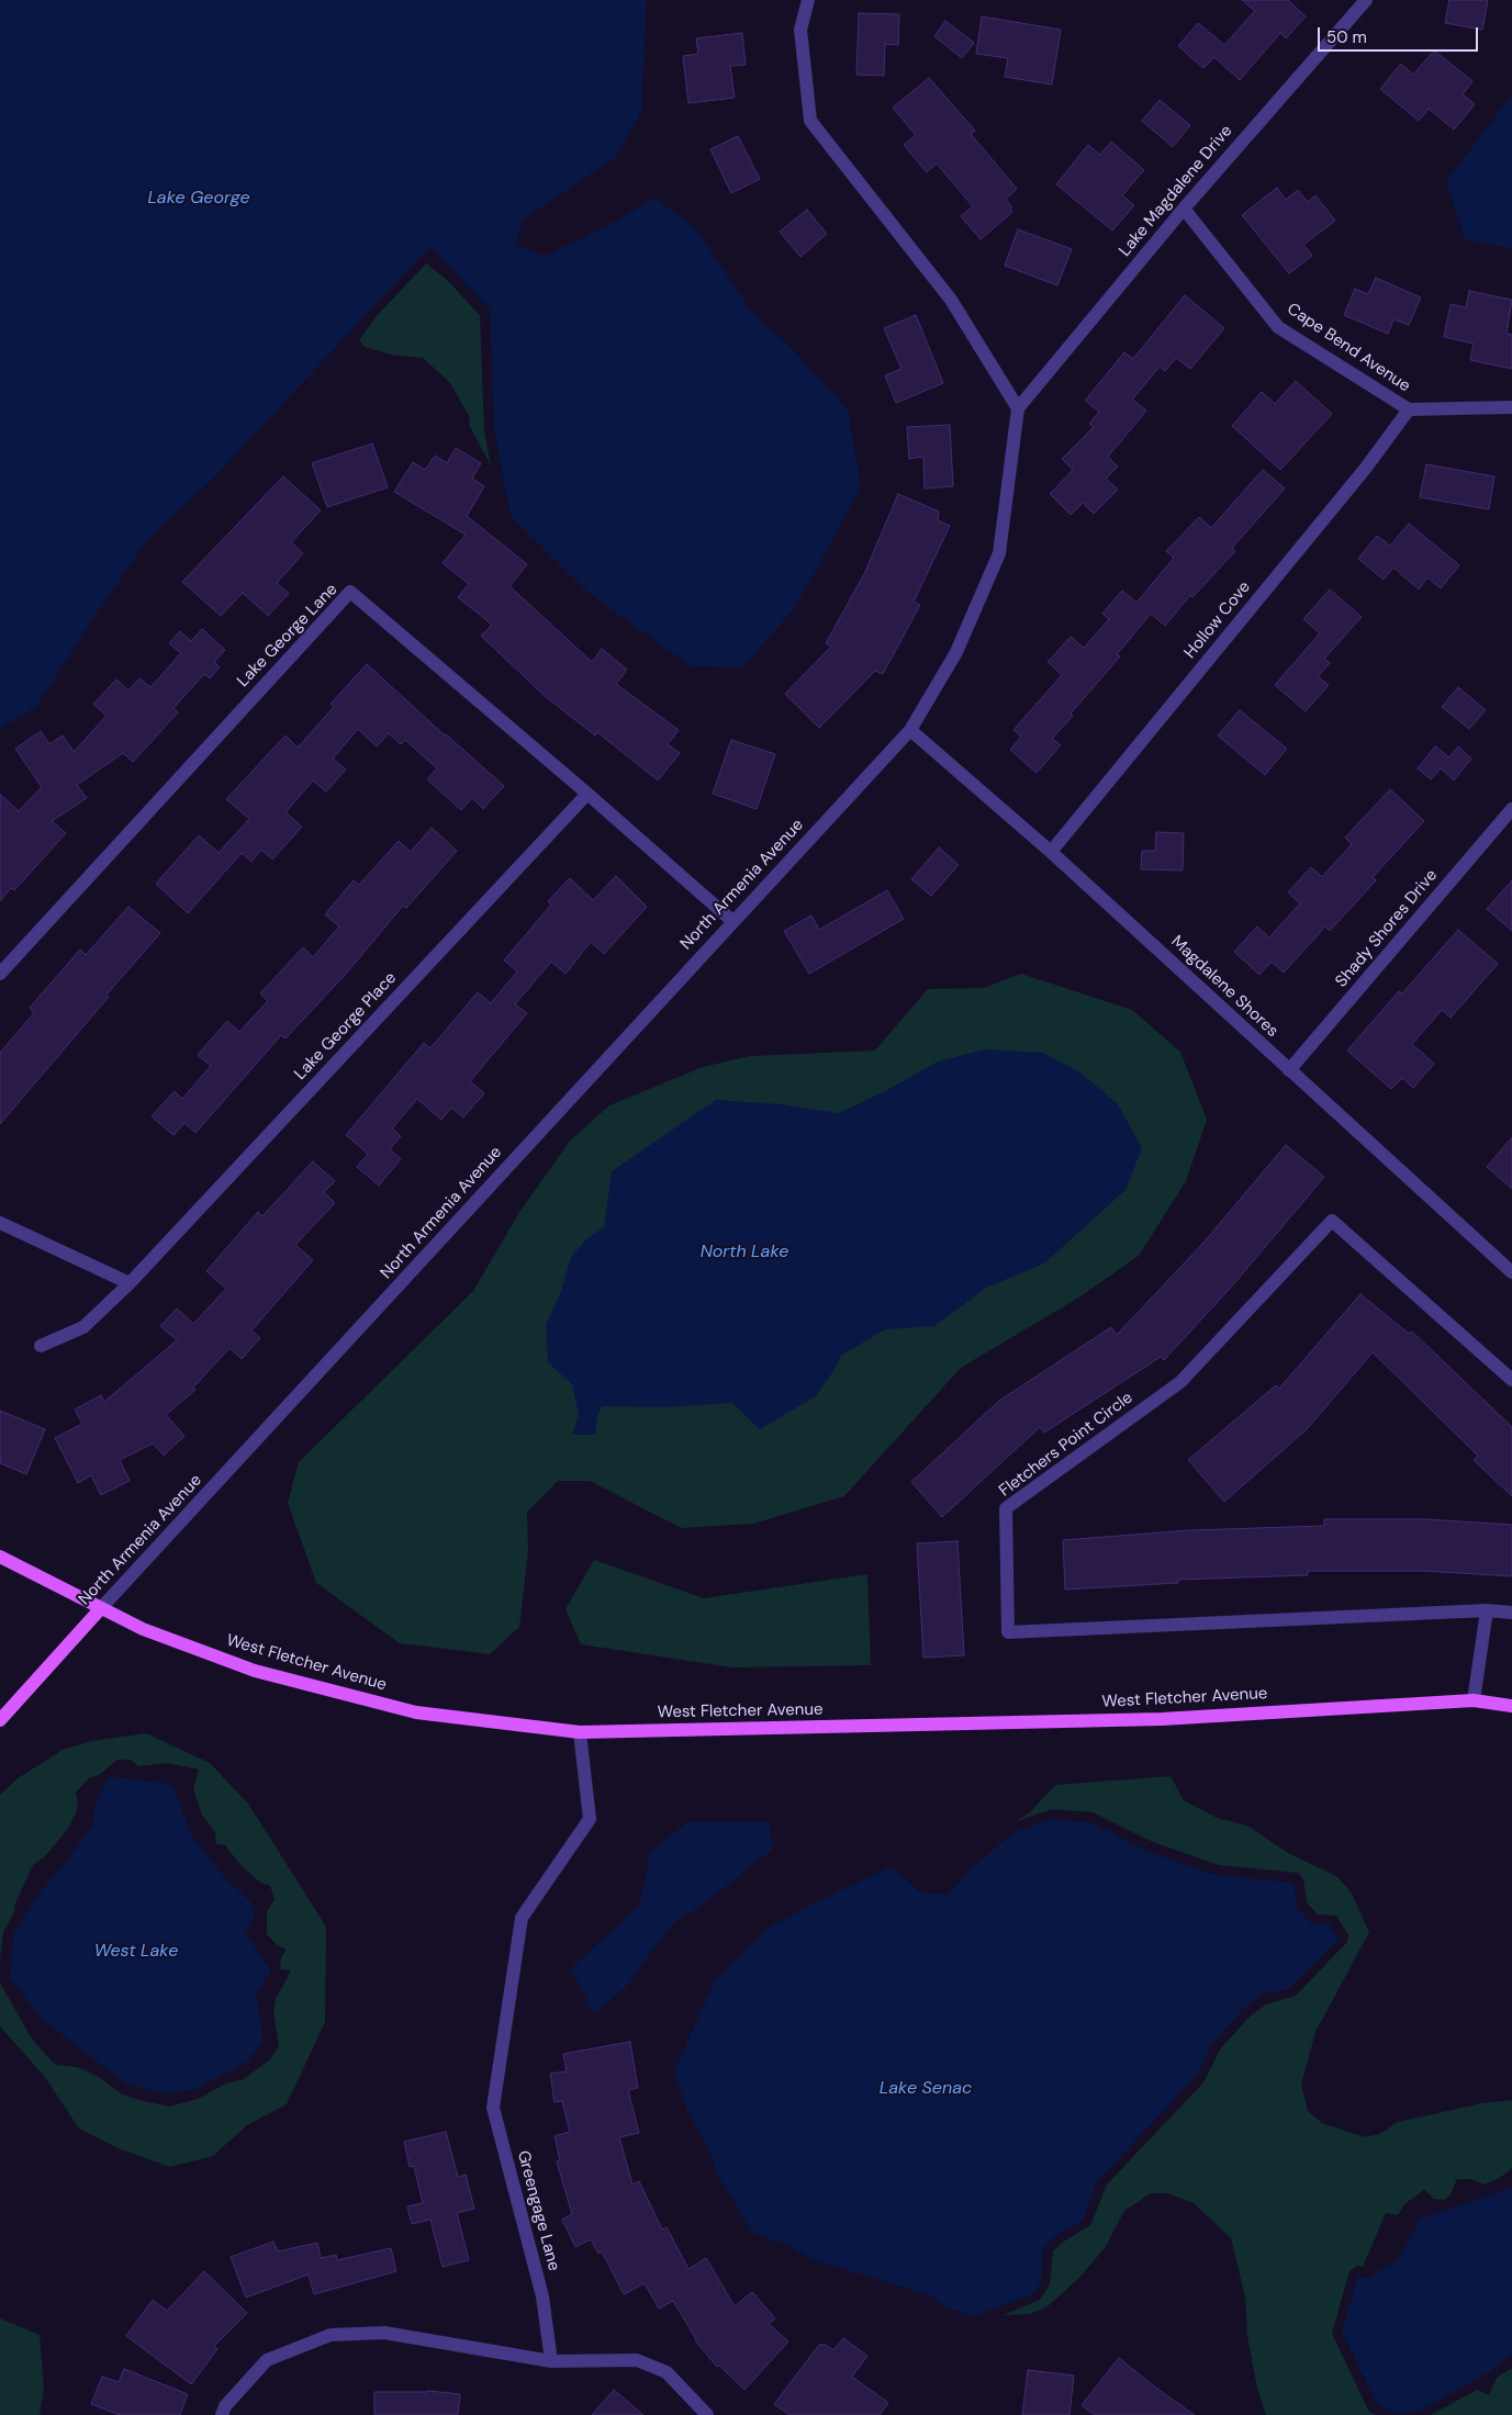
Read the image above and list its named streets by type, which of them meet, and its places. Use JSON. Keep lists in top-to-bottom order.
{
  "streets": {
    "main road": ["North Armenia Avenue", "West Fletcher Avenue"],
    "street": [
      "Lake Magdalene Drive",
      "Cape Bend Avenue",
      "Hollow Cove",
      "Lake George Lane",
      "Shady Shores Drive",
      "Magdalene Shores",
      "Lake George Place",
      "Fletchers Point Circle",
      "Greengage Lane"
    ]
  },
  "crossings": [
    ["Lake Magdalene Drive", "Cape Bend Avenue"],
    ["Cape Bend Avenue", "Hollow Cove"],
    ["Hollow Cove", "Magdalene Shores"],
    ["Lake George Lane", "North Armenia Avenue"],
    ["Lake George Lane", "Lake George Place"],
    ["North Armenia Avenue", "Magdalene Shores"],
    ["North Armenia Avenue", "West Fletcher Avenue"],
    ["Shady Shores Drive", "Magdalene Shores"],
    ["West Fletcher Avenue", "Greengage Lane"]
  ],
  "water": [
    "Lake George",
    "North Lake",
    "West Lake",
    "Lake Senac"
  ],
  "scale_bar": "50 m"
}
